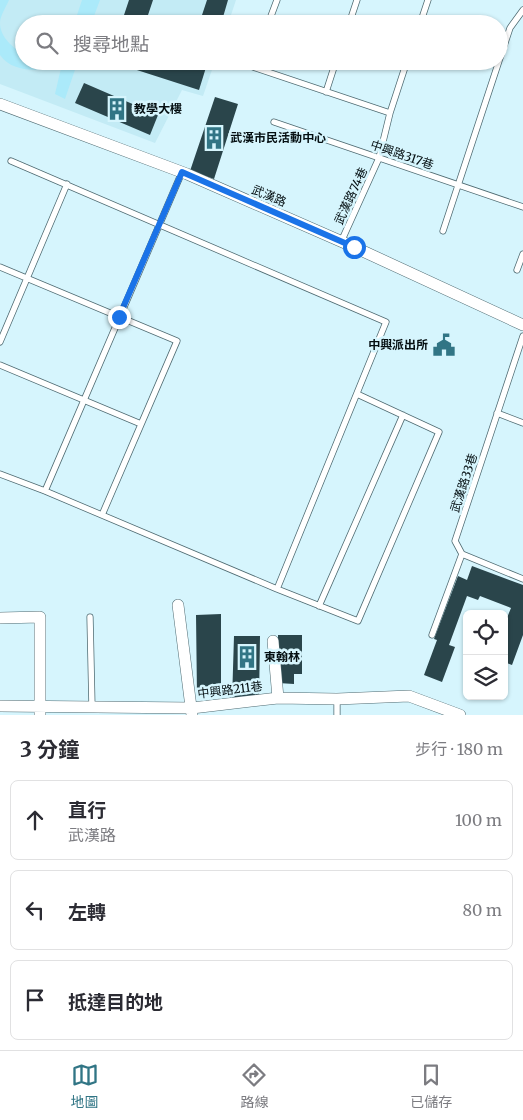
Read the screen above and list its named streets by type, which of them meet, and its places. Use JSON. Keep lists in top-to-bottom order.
{
  "streets": {
    "street": ["武漢路", "中興路211巷"],
    "lane": ["中興路317巷", "武漢路74巷", "武漢路33巷"]
  },
  "crossings": [
    ["中興路317巷", "武漢路74巷"],
    ["武漢路", "武漢路74巷"]
  ],
  "places": {
    "building": ["教學大樓", "武漢市民活動中心", "東翰林"],
    "public building": ["中興派出所"]
  },
  "page": {
    "search": "搜尋地點",
    "heading": ["3 分鐘", "步行 · 180 m"],
    "list": [
      ["直行", "武漢路", "100 m"],
      ["左轉", "80 m"],
      "抵達目的地"
    ],
    "nav": ["地圖", "路線", "已儲存"]
  }
}
